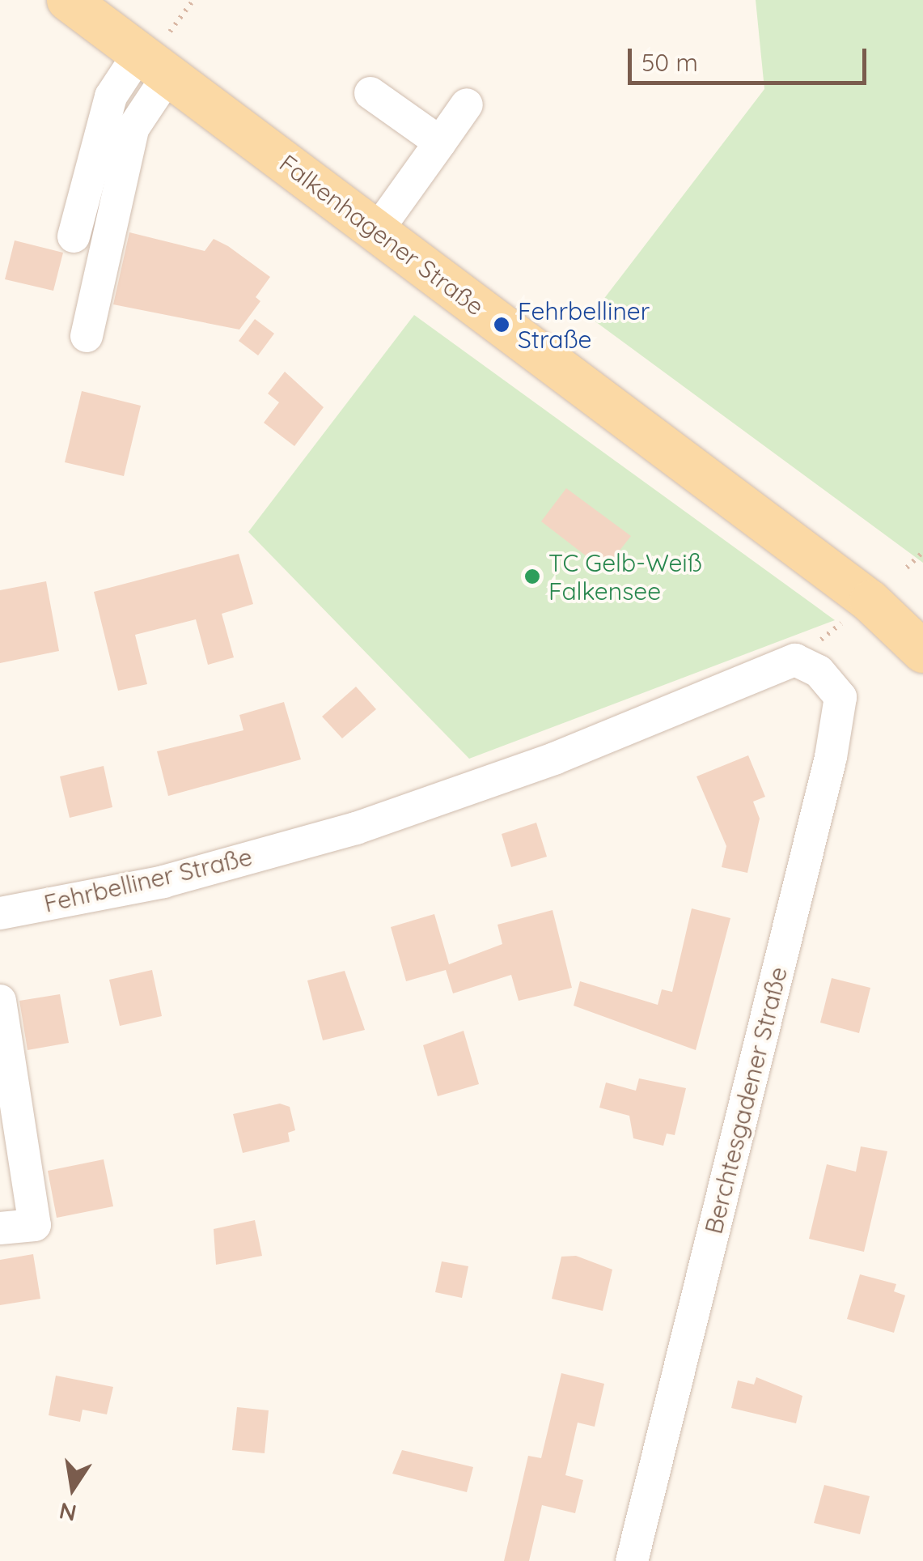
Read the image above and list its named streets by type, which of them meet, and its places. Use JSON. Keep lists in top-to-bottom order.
{
  "streets": {
    "main road": ["Falkenhagener Straße"],
    "street": ["Fehrbelliner Straße", "Berchtesgadener Straße"]
  },
  "crossings": [
    ["Fehrbelliner Straße", "Berchtesgadener Straße"]
  ],
  "places": ["Fehrbelliner Straße", "TC Gelb-Weiß Falkensee"],
  "scale_bar": "50 m",
  "north": "bottom"
}
